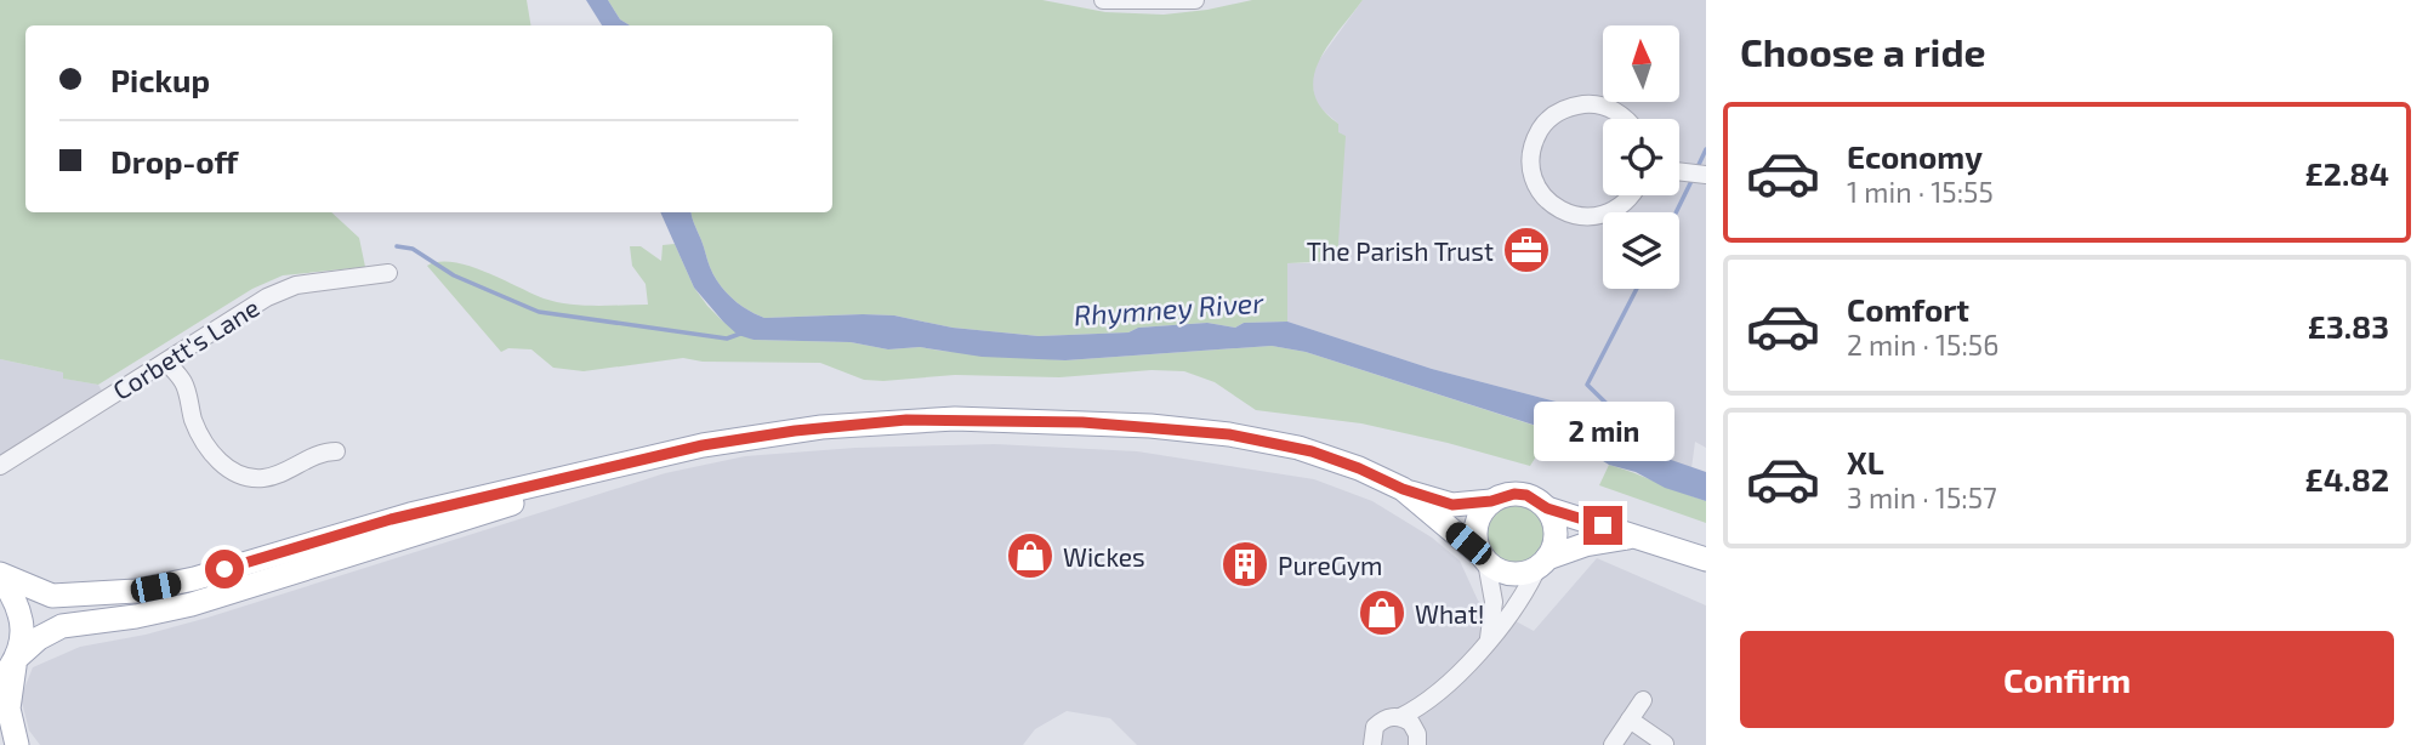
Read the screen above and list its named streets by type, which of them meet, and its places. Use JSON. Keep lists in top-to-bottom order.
{
  "streets": {
    "street": ["Corbett's Lane"]
  },
  "water": ["Rhymney River"],
  "places": {
    "office": ["The Parish Trust"],
    "shop": ["Wickes", "What!"],
    "building": ["PureGym"]
  },
  "north": "top",
  "page": {
    "heading": "Choose a ride",
    "banner": ["Pickup", "Drop-off"],
    "list": [
      {
        "name": "Economy",
        "note": "1 min · 15:55",
        "value": "£2.84"
      },
      {
        "name": "Comfort",
        "note": "2 min · 15:56",
        "value": "£3.83"
      },
      {
        "name": "XL",
        "note": "3 min · 15:57",
        "value": "£4.82"
      }
    ],
    "bubble": "2 min",
    "buttons": "Confirm"
  }
}
